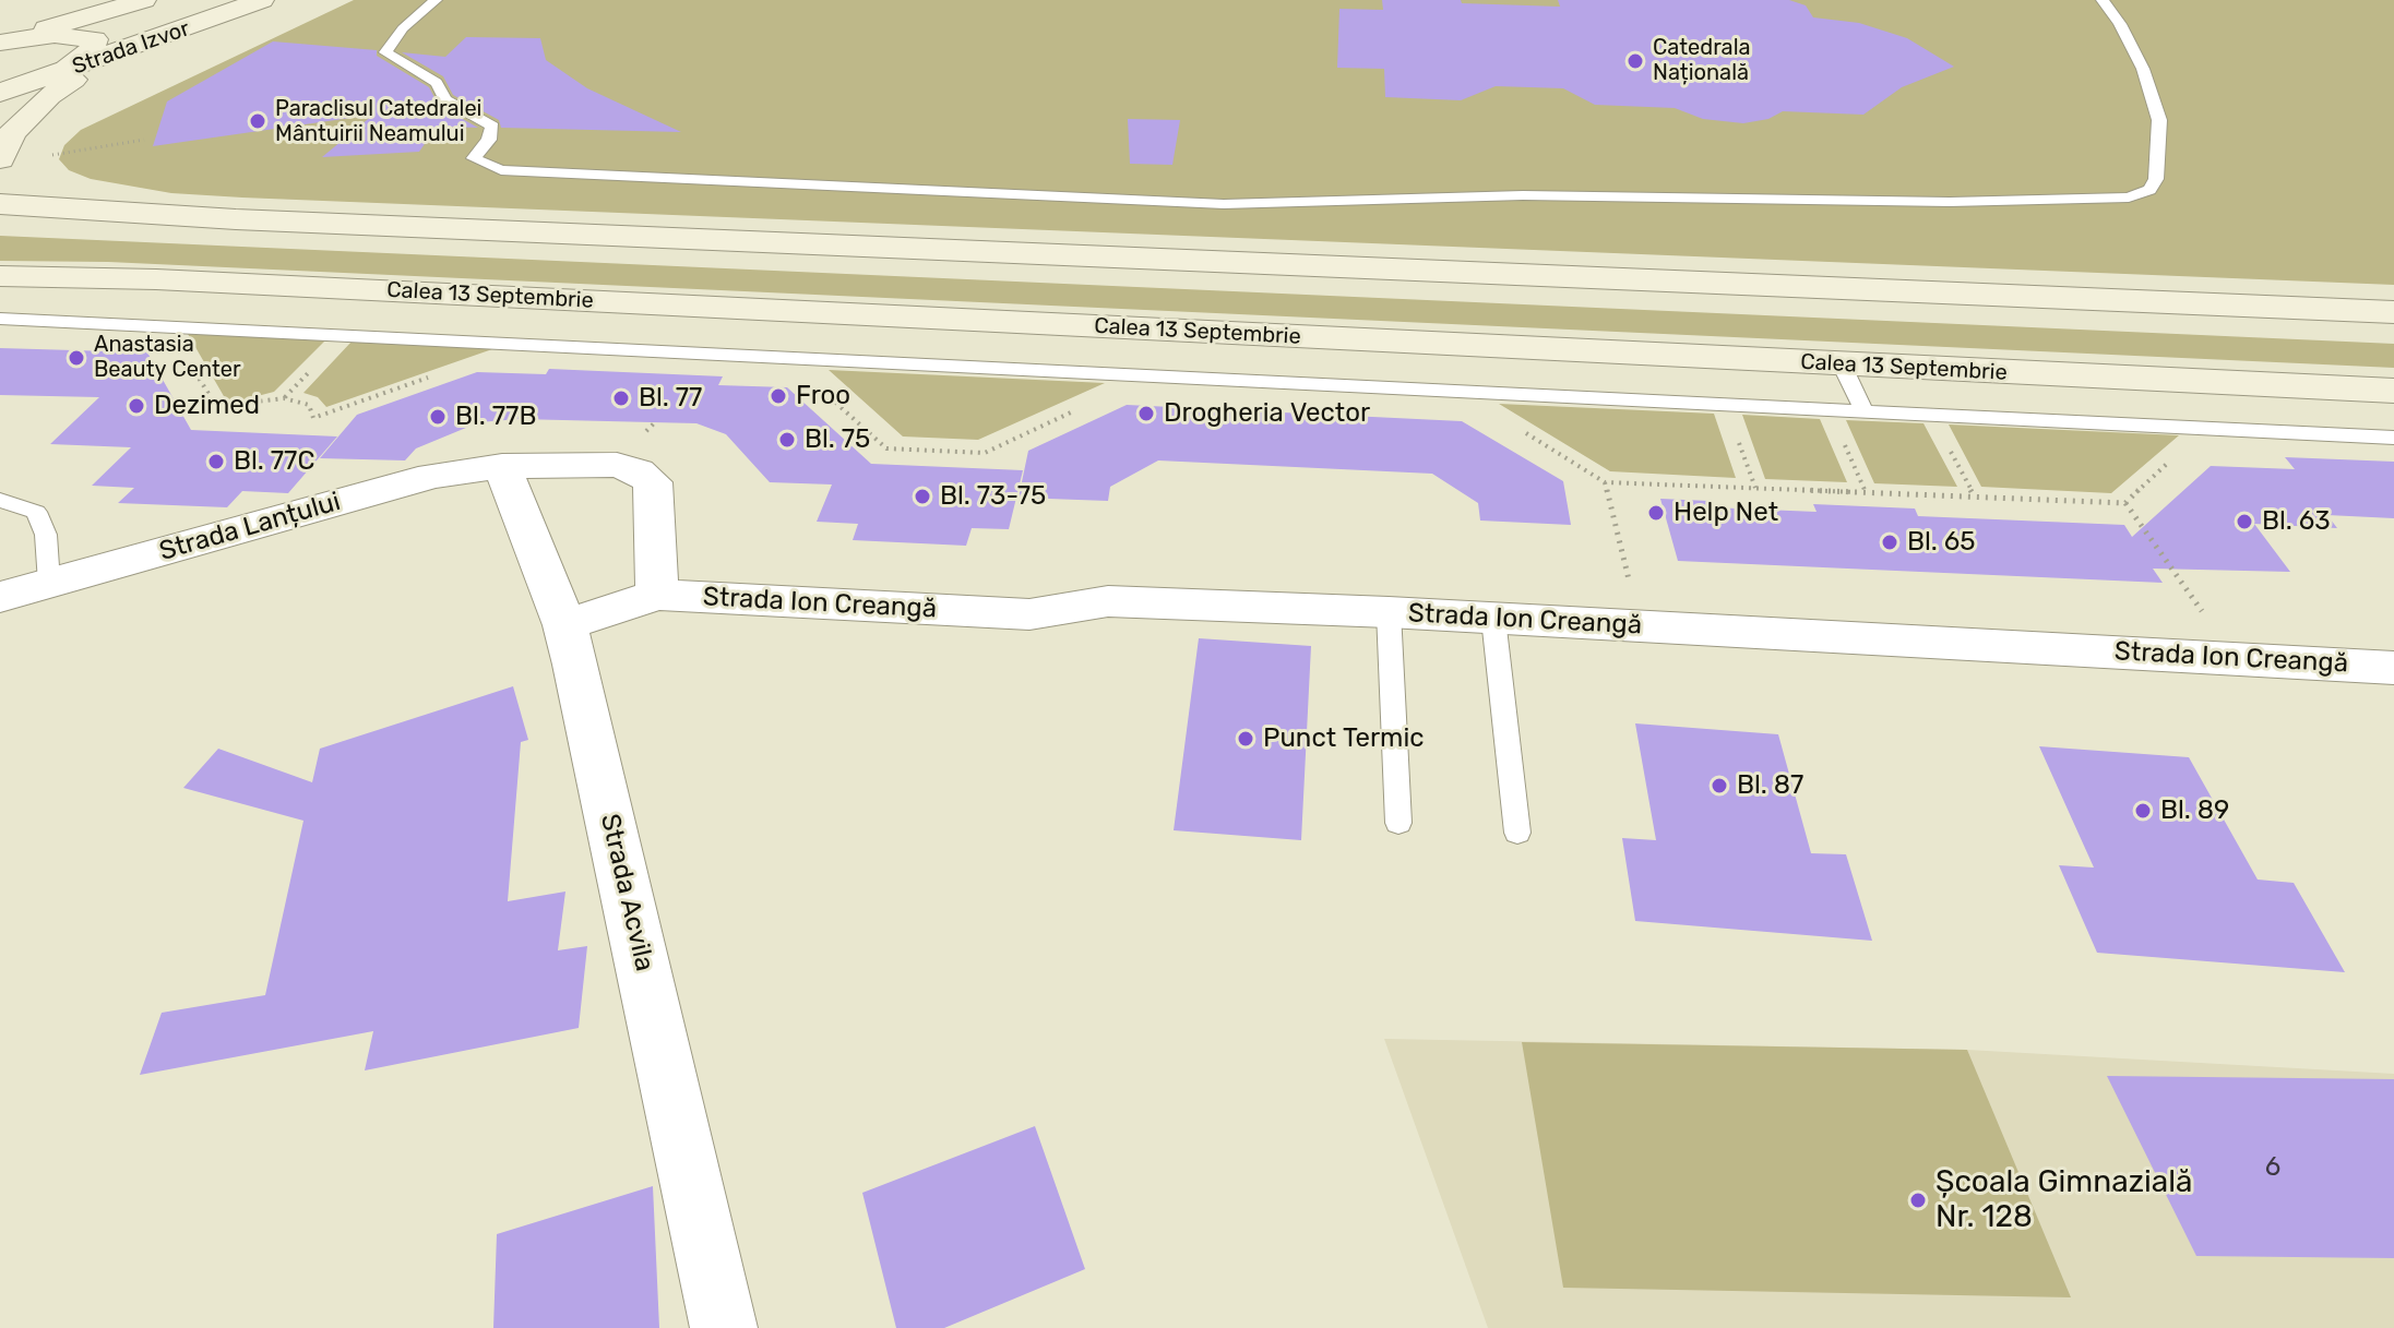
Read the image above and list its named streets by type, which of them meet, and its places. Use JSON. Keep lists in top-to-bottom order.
{
  "streets": {
    "main road": ["Strada Izvor", "Calea 13 Septembrie"],
    "street": ["Strada Lanțului", "Strada Ion Creangă", "Strada Acvila"]
  },
  "crossings": [
    ["Strada Lanțului", "Strada Acvila"],
    ["Strada Ion Creangă", "Strada Acvila"]
  ],
  "places": [
    "Catedrala Națională",
    "Paraclisul Catedralei Mântuirii Neamului",
    "Anastasia Beauty Center",
    "Froo",
    "Bl. 77",
    "Dezimed",
    "Drogheria Vector",
    "Bl. 77B",
    "Bl. 75",
    "Bl. 77C",
    "Bl. 73-75",
    "Help Net",
    "Bl. 63",
    "Bl. 65",
    "Punct Termic",
    "Bl. 87",
    "Bl. 89",
    "Școala Gimnazială Nr. 128"
  ],
  "house_numbers": ["6"]
}
